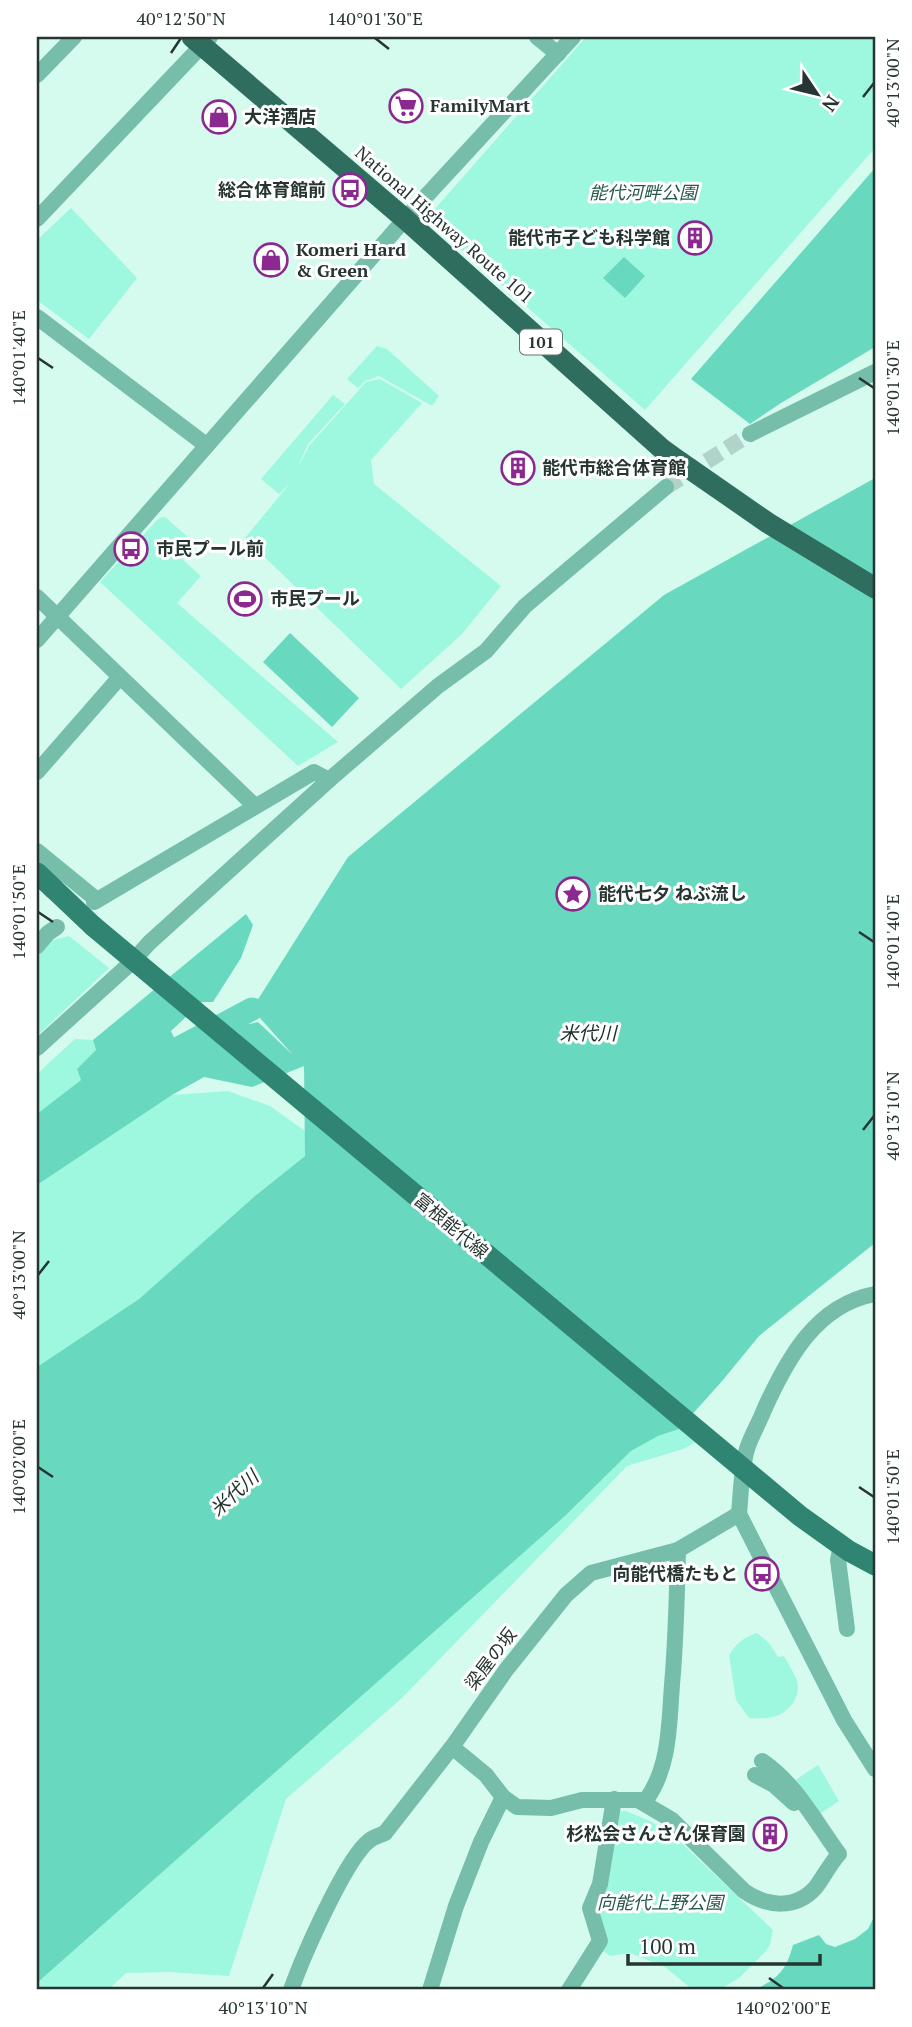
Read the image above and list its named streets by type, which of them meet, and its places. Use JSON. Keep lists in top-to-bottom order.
{
  "streets": {
    "highway": ["National Highway Route 101", "101"],
    "main road": ["富根能代線"],
    "street": ["梁屋の坂"]
  },
  "water": ["米代川"],
  "parks": ["能代河畔公園", "向能代上野公園"],
  "places": {
    "supermarket": ["FamilyMart"],
    "shop": ["大洋酒店", "Komeri Hard & Green"],
    "bus stop": ["総合体育館前", "市民プール前", "向能代橋たもと"],
    "building": ["能代市子ども科学館", "能代市総合体育館", "杉松会さんさん保育園"],
    "sports": ["市民プール"],
    "place": ["能代七夕 ねぶ流し"]
  },
  "scale_bar": "100 m",
  "north": "bottom right",
  "coordinates": [
    "40°12'50\"N",
    "140°01'30\"E",
    "40°13'00\"N",
    "140°01'40\"E",
    "140°01'50\"E",
    "40°13'10\"N",
    "140°02'00\"E"
  ]
}
